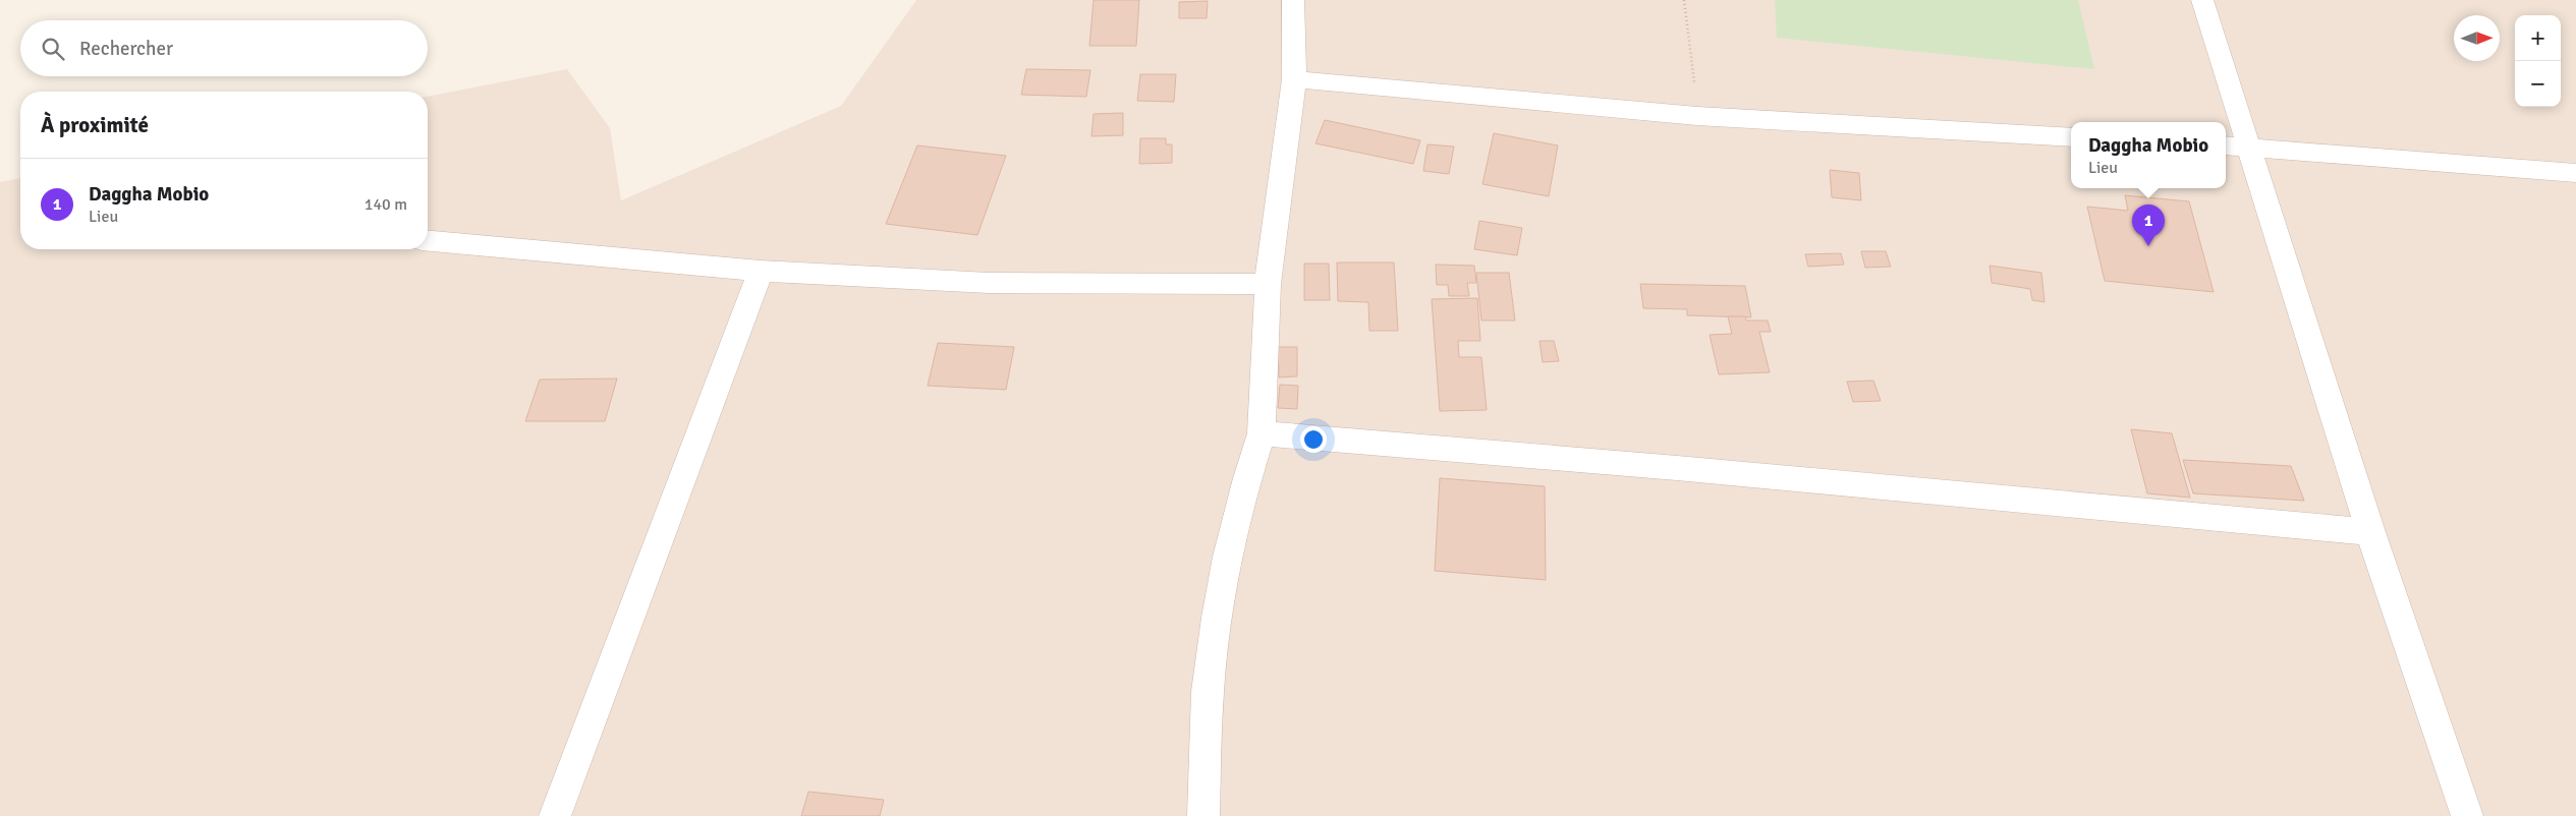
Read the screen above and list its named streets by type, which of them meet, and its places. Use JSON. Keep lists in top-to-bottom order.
{
  "north": "right",
  "page": {
    "map_buttons": ["+", "−"],
    "search": "Rechercher",
    "heading": "À proximité",
    "popup": ["Daggha Mobio", "Lieu"],
    "list": [
      {
        "mark": "1",
        "name": "Daggha Mobio",
        "note": "Lieu",
        "value": "140 m"
      }
    ],
    "pins": "1"
  }
}
